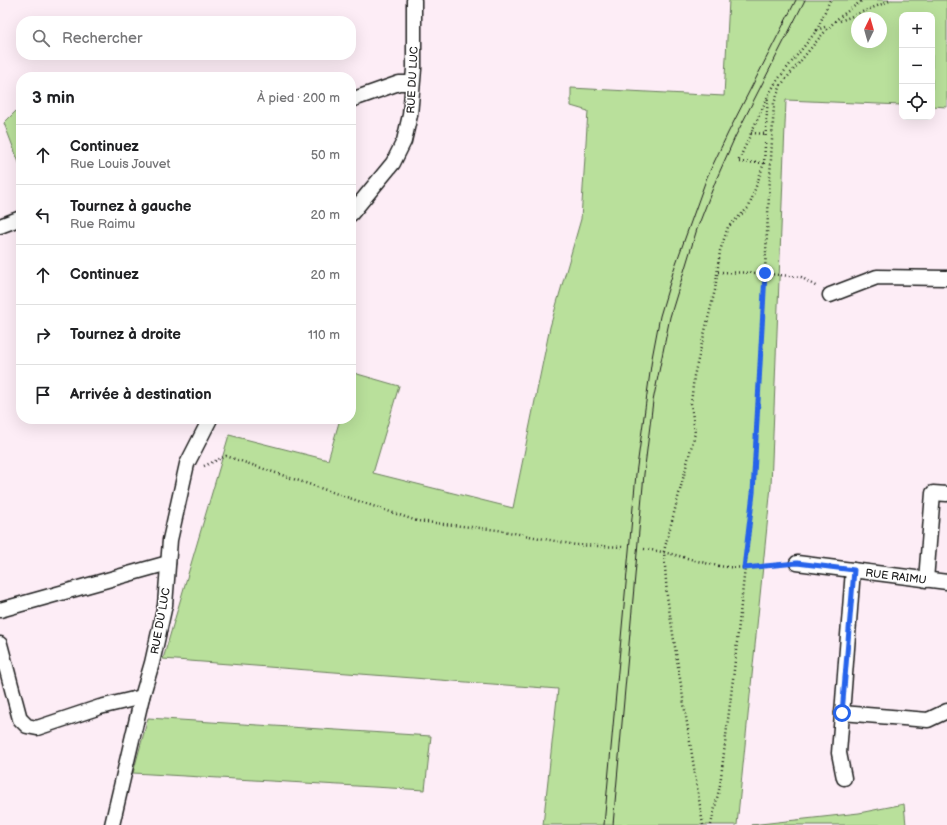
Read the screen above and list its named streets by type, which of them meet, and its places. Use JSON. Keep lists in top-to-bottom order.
{
  "streets": {
    "street": ["RUE DU LUC", "RUE RAIMU"]
  },
  "north": "top",
  "page": {
    "map_buttons": ["+", "−"],
    "search": "Rechercher",
    "heading": ["3 min", "À pied · 200 m"],
    "list": [
      ["Continuez", "Rue Louis Jouvet", "50 m"],
      ["Tournez à gauche", "Rue Raimu", "20 m"],
      ["Continuez", "20 m"],
      ["Tournez à droite", "110 m"],
      "Arrivée à destination"
    ]
  }
}
